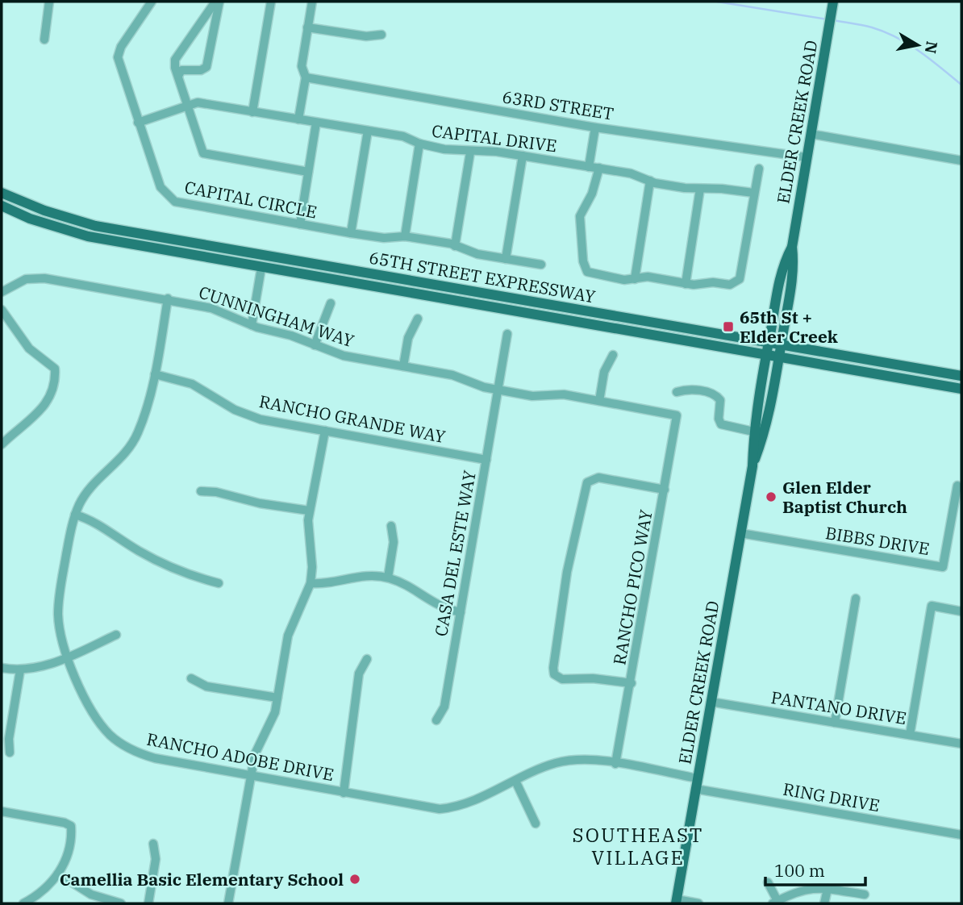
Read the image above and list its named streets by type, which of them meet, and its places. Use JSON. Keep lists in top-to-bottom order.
{
  "streets": {
    "main road": ["ELDER CREEK ROAD", "65TH STREET EXPRESSWAY"],
    "street": [
      "63RD STREET",
      "CAPITAL DRIVE",
      "CAPITAL CIRCLE",
      "CUNNINGHAM WAY",
      "RANCHO GRANDE WAY",
      "BIBBS DRIVE",
      "CASA DEL ESTE WAY",
      "RANCHO PICO WAY",
      "PANTANO DRIVE",
      "RANCHO ADOBE DRIVE",
      "RING DRIVE"
    ]
  },
  "crossings": [
    ["63RD STREET", "ELDER CREEK ROAD"],
    ["ELDER CREEK ROAD", "65TH STREET EXPRESSWAY"],
    ["ELDER CREEK ROAD", "BIBBS DRIVE"],
    ["ELDER CREEK ROAD", "PANTANO DRIVE"],
    ["ELDER CREEK ROAD", "RANCHO ADOBE DRIVE"],
    ["ELDER CREEK ROAD", "RING DRIVE"],
    ["CAPITAL DRIVE", "CAPITAL CIRCLE"],
    ["CUNNINGHAM WAY", "CASA DEL ESTE WAY"],
    ["CUNNINGHAM WAY", "RANCHO PICO WAY"],
    ["CUNNINGHAM WAY", "RANCHO ADOBE DRIVE"],
    ["RANCHO GRANDE WAY", "CASA DEL ESTE WAY"],
    ["RANCHO GRANDE WAY", "RANCHO ADOBE DRIVE"],
    ["RANCHO PICO WAY", "RANCHO ADOBE DRIVE"],
    ["RANCHO ADOBE DRIVE", "RING DRIVE"]
  ],
  "districts": ["SOUTHEAST VILLAGE"],
  "places": {
    "transit": ["65th St + Elder Creek"],
    "other": ["Glen Elder Baptist Church", "Camellia Basic Elementary School"]
  },
  "scale_bar": "100 m",
  "north": "right"
}
